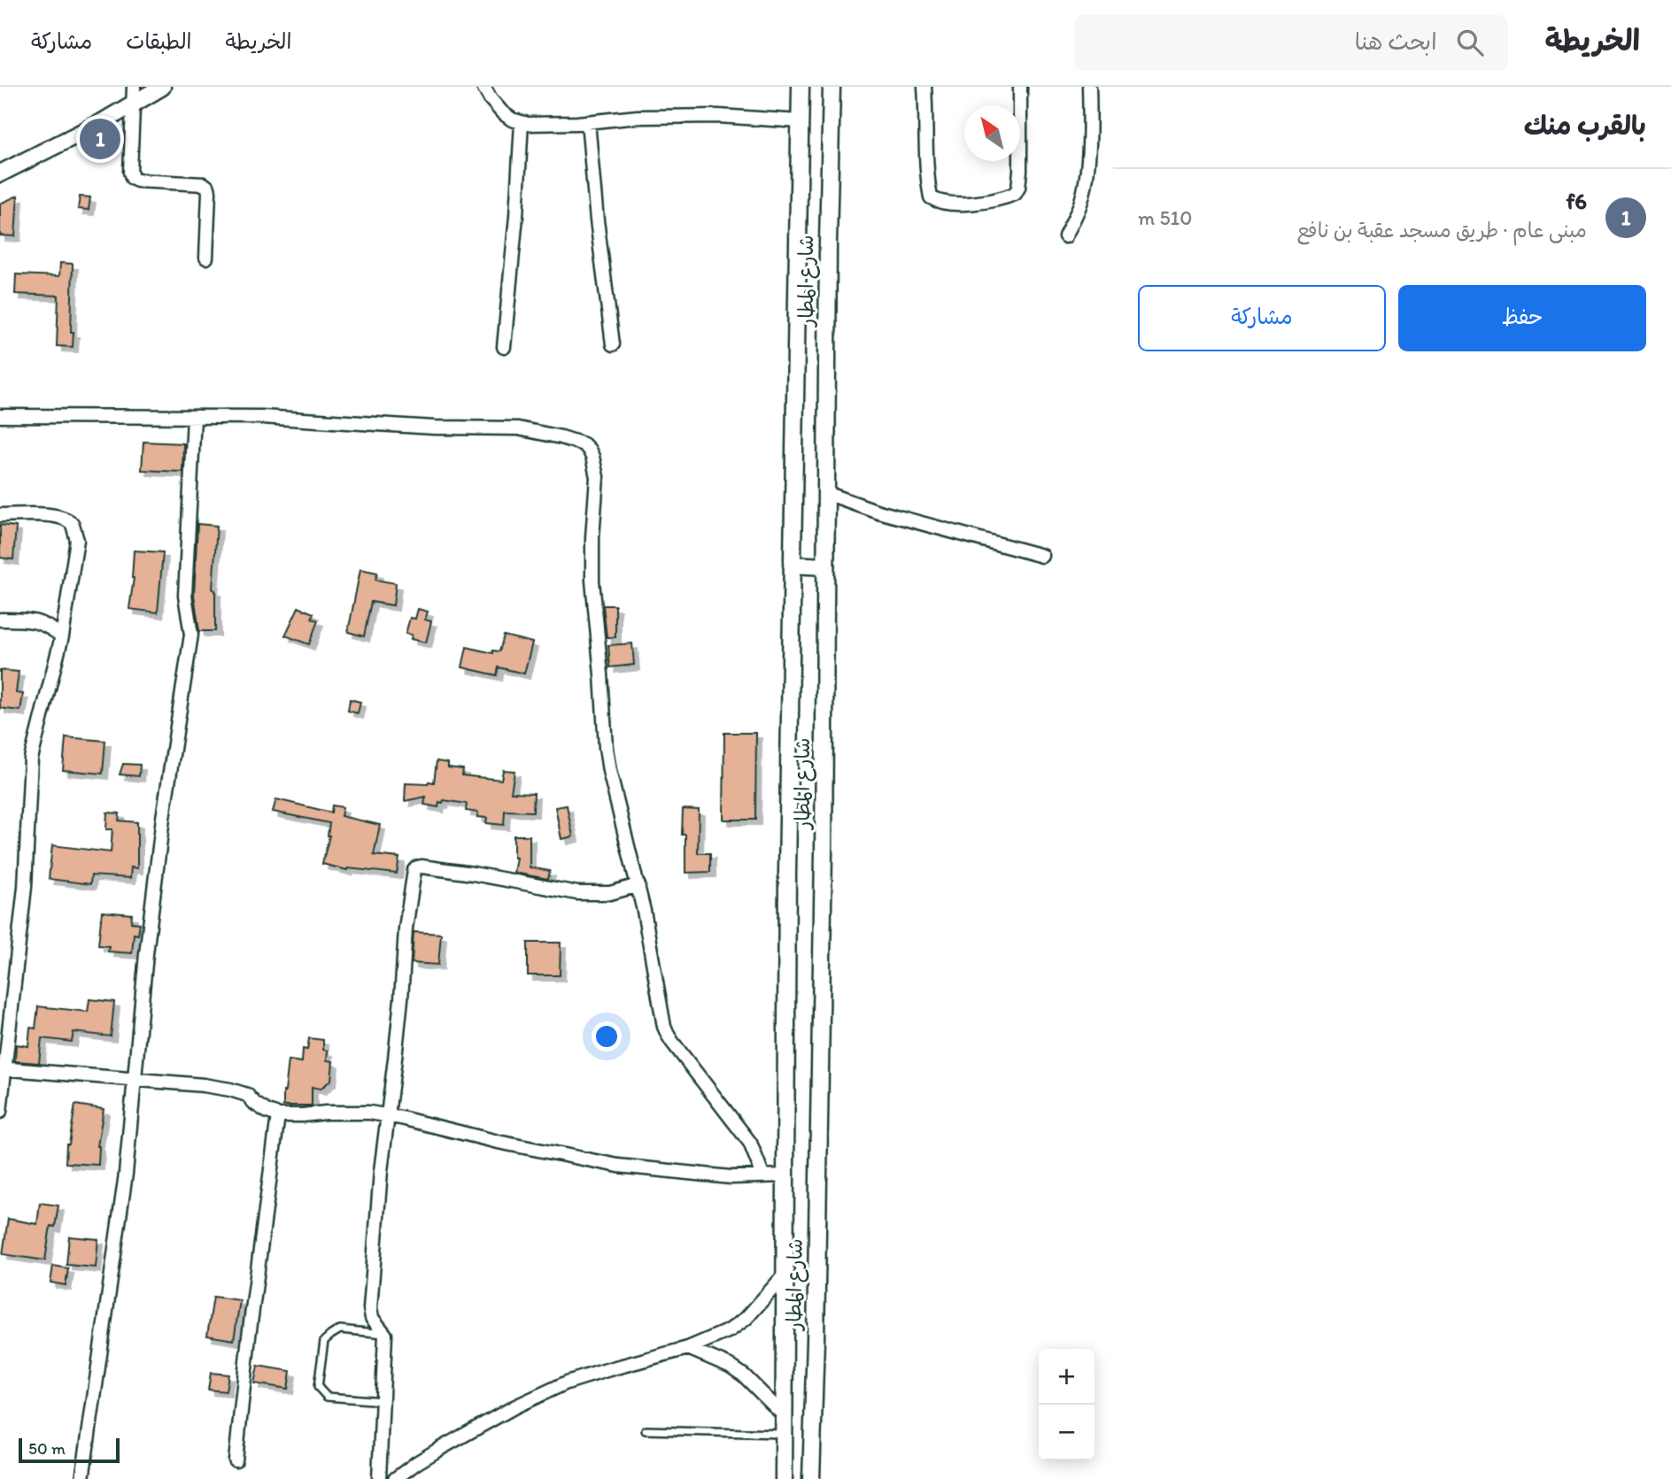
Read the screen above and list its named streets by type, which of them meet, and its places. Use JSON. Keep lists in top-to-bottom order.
{
  "streets": {
    "street": ["شارع المطار"]
  },
  "scale_bar": "50 m",
  "north": "top left",
  "page": {
    "header": "الخريطة",
    "search": "ابحث هنا",
    "nav": ["الخريطة", "الطبقات", "مشاركة"],
    "heading": "بالقرب منك",
    "pins": "1",
    "list": [
      {
        "mark": "1",
        "name": "f6",
        "note": "مبنى عام · طريق مسجد عقبة بن نافع",
        "value": "510 m"
      }
    ],
    "buttons": ["حفظ", "مشاركة"],
    "map_buttons": ["+", "−"],
    "scale": "50 m"
  }
}
